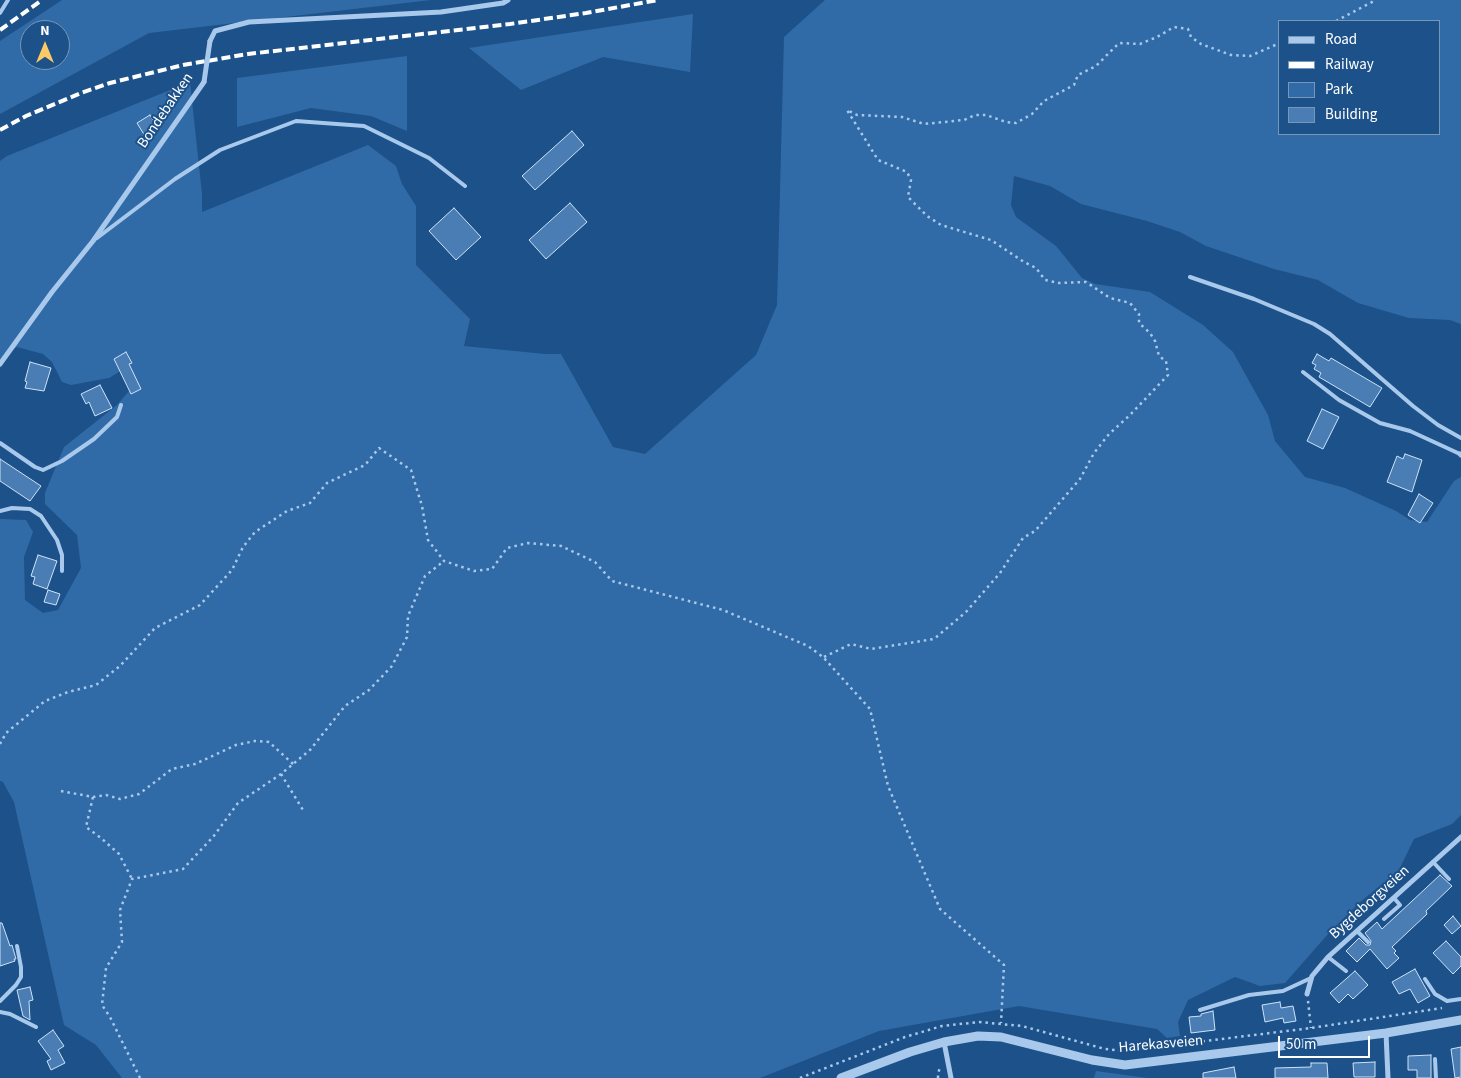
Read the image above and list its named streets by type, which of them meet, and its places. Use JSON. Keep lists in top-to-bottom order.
{
  "streets": {
    "street": ["Bondebakken", "Bygdeborgveien", "Harekasveien"]
  },
  "legend": [
    "Road",
    "Railway",
    "Park",
    "Building"
  ],
  "scale_bar": "50 m",
  "north": "top"
}
